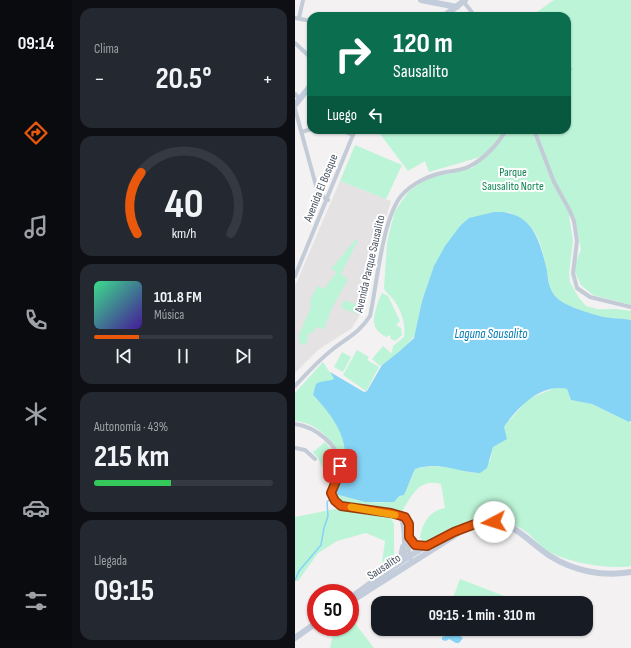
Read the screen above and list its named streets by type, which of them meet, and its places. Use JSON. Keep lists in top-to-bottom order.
{
  "streets": {
    "main road": ["Sausalito"],
    "street": ["Avenida El Bosque", "Avenida Parque Sausalito"]
  },
  "water": ["Laguna Sausalito"],
  "parks": ["Parque Sausalito Norte"],
  "page": {
    "tabs": "09:14",
    "tile": [
      "Clima",
      ["Autonomía · 43%", "215 km"],
      ["Llegada", "09:15"]
    ],
    "turn": ["120 m", "Sausalito"],
    "heat": ["−", "20.5°", "+"],
    "then": "Luego",
    "song": ["101.8 FM", "Música"],
    "limit": "50",
    "trip": "09:15 · 1 min · 310 m",
    "gauge": ["40", "km/h"]
  }
}
